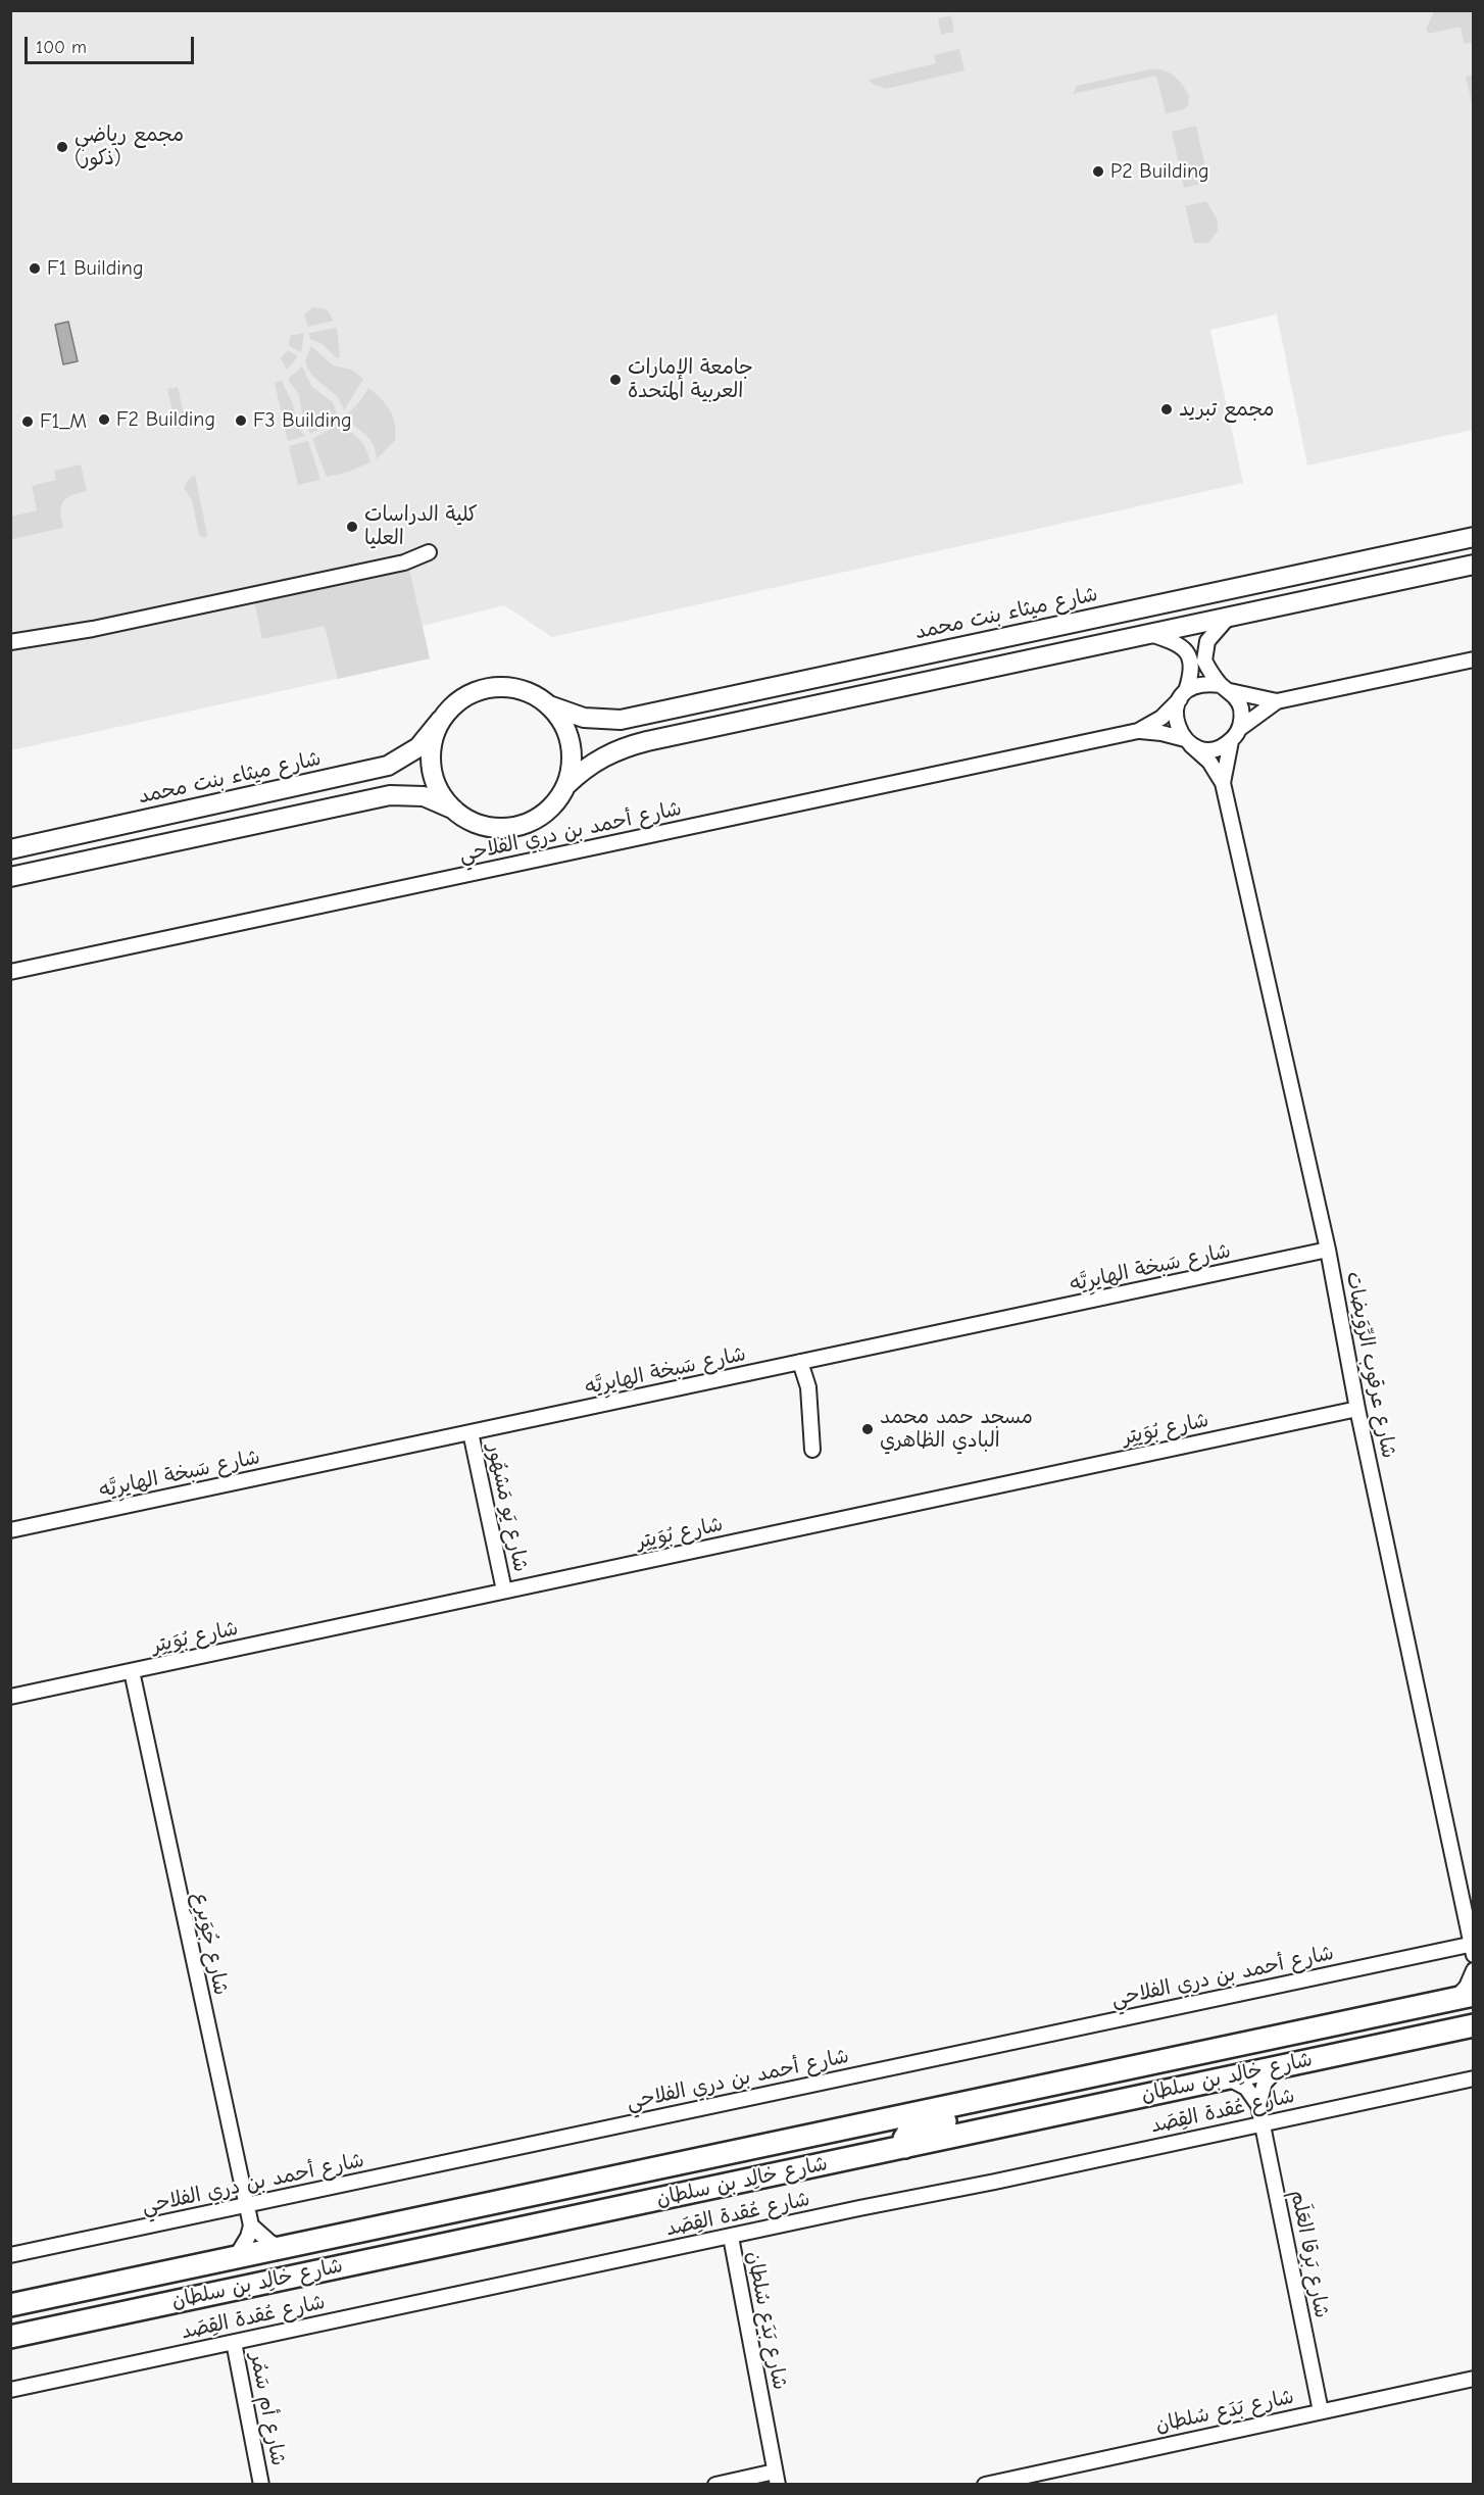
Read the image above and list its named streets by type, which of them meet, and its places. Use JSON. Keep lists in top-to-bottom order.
{
  "streets": {
    "main road": ["شارع ميثاء بنت محمد", "شارع خالِد بن سلطان"],
    "street": [
      "شارع أحمد بن دري الفلاحي",
      "شارع سَبخة الهايرِيَّه",
      "شارع عرقوب الرِّوَيضات",
      "شارع بُوَيتِر",
      "شارع يَو مَشهُور",
      "شارع جُوَيرِع",
      "شارع عُقدة القِصَد",
      "شارع بَرقا العَلَم",
      "شارع بَدَع سُلطان",
      "شارع أم سَمُر"
    ]
  },
  "crossings": [
    ["شارع أحمد بن دري الفلاحي", "شارع عرقوب الرِّوَيضات"],
    ["شارع أحمد بن دري الفلاحي", "شارع جُوَيرِع"],
    ["شارع سَبخة الهايرِيَّه", "شارع عرقوب الرِّوَيضات"],
    ["شارع سَبخة الهايرِيَّه", "شارع يَو مَشهُور"],
    ["شارع عرقوب الرِّوَيضات", "شارع بُوَيتِر"],
    ["شارع بُوَيتِر", "شارع يَو مَشهُور"],
    ["شارع بُوَيتِر", "شارع جُوَيرِع"],
    ["شارع خالِد بن سلطان", "شارع بَرقا العَلَم"],
    ["شارع عُقدة القِصَد", "شارع بَرقا العَلَم"],
    ["شارع عُقدة القِصَد", "شارع بَدَع سُلطان"],
    ["شارع عُقدة القِصَد", "شارع أم سَمُر"],
    ["شارع بَرقا العَلَم", "شارع بَدَع سُلطان"]
  ],
  "places": [
    "مجمع رياضي (ذكور)",
    "P2 Building",
    "F1 Building",
    "جامعة الإمارات العربية المتحدة",
    "مجمع تبريد",
    "F2 Building",
    "F3 Building",
    "F1_M",
    "كلية الدراسات العليا",
    "مسجد حمد محمد البادي الظاهري"
  ],
  "scale_bar": "100 m"
}
